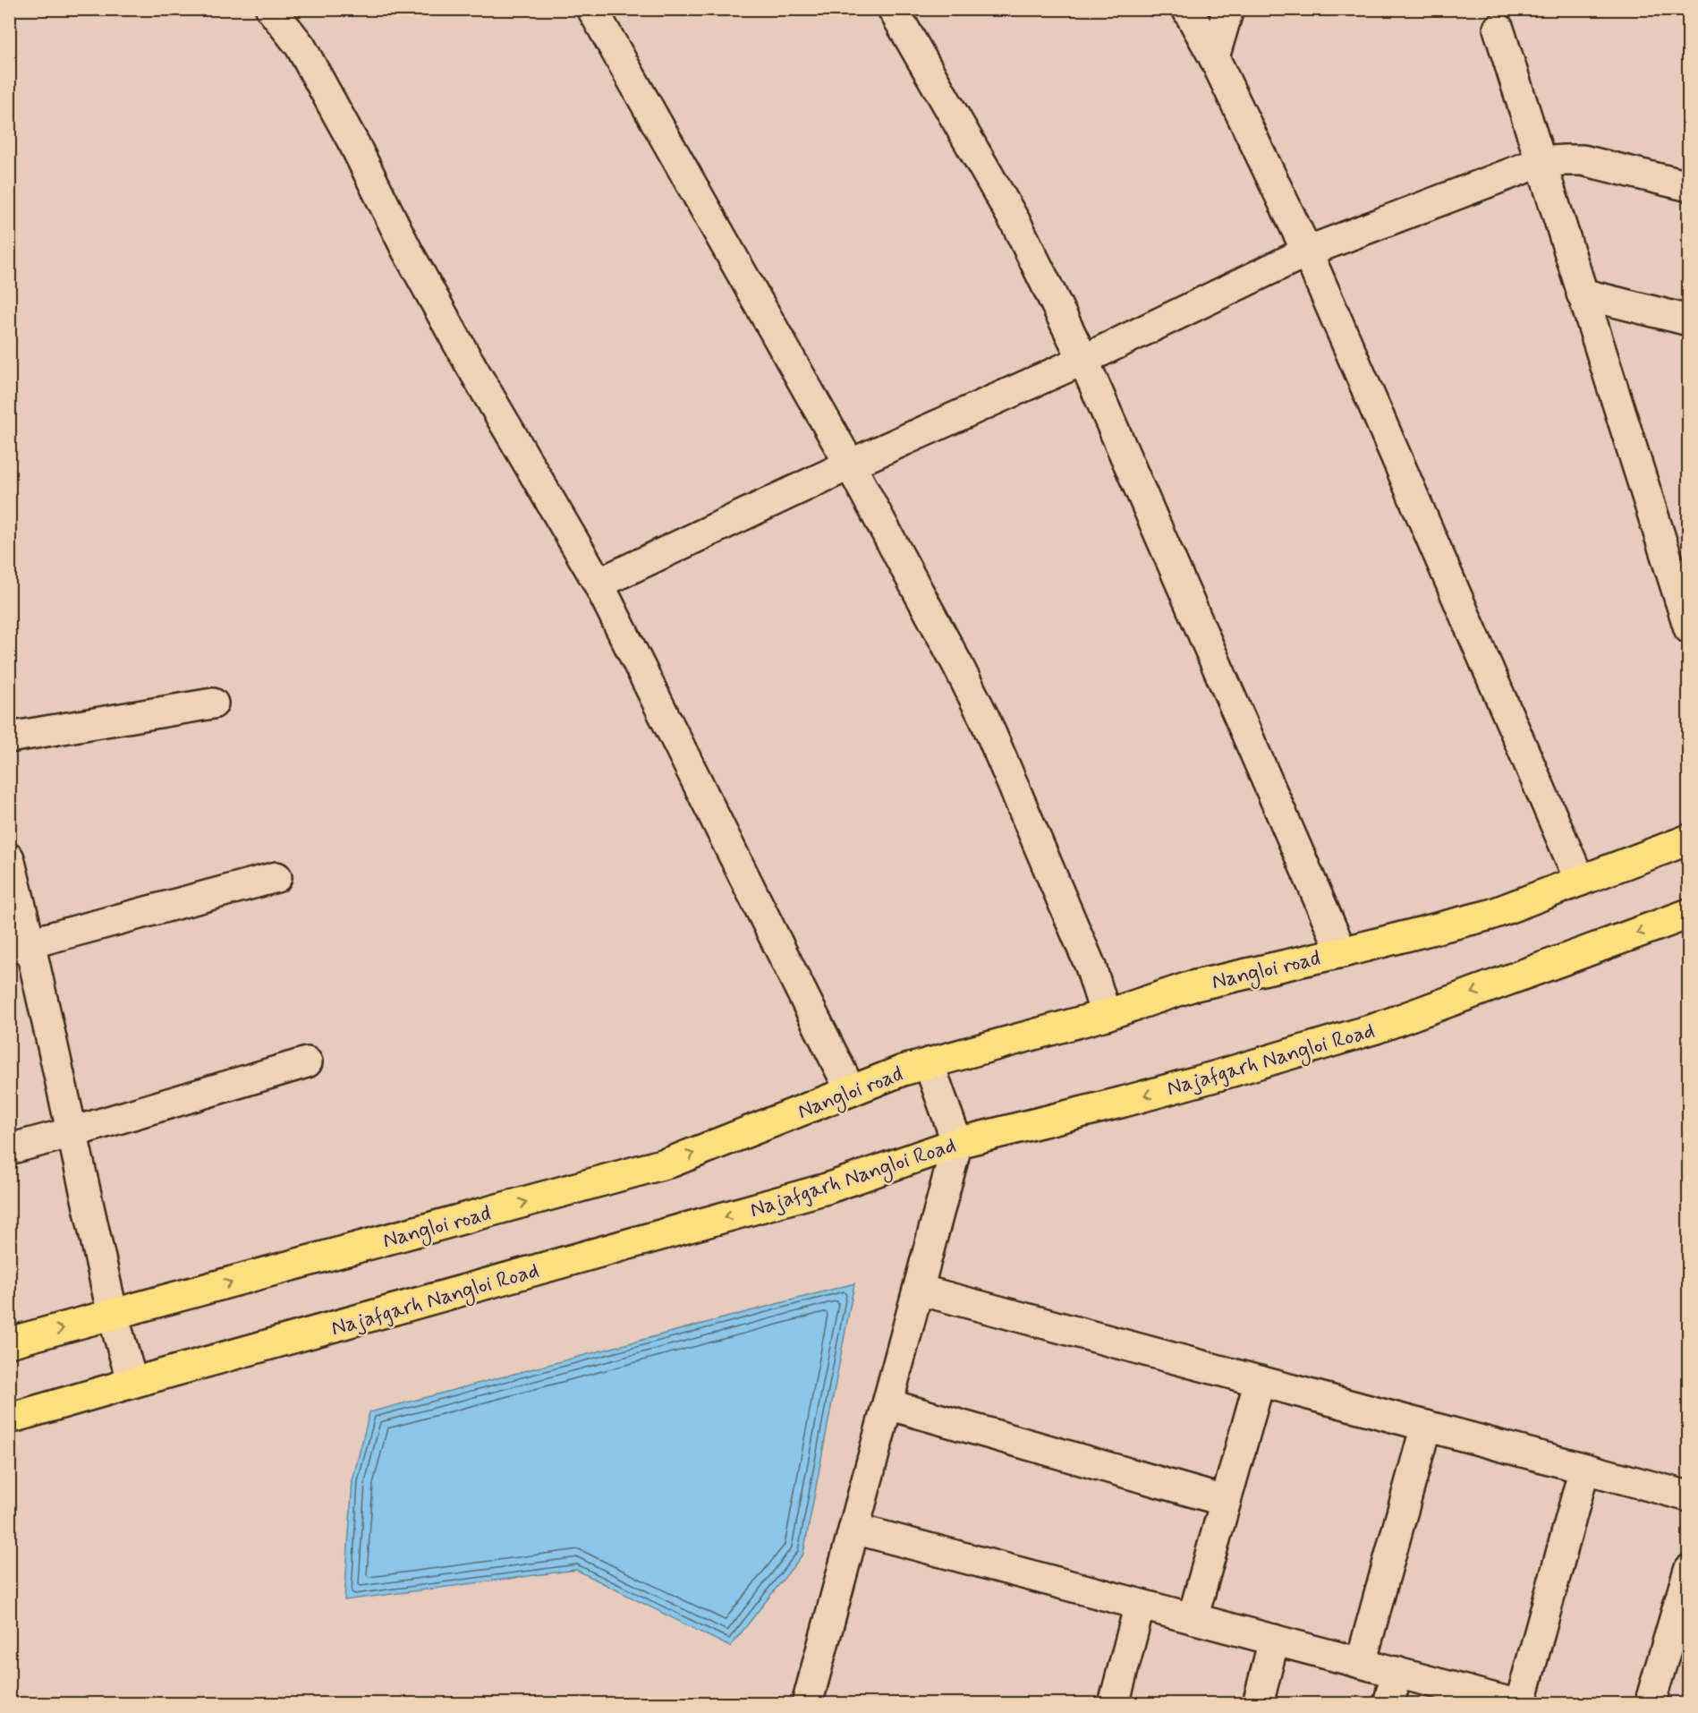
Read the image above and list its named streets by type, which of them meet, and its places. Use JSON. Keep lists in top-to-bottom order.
{
  "streets": {
    "main road": ["Nangloi road", "Najafgarh Nangloi Road"]
  },
  "one_way": ["Nangloi road", "Najafgarh Nangloi Road"]
}
